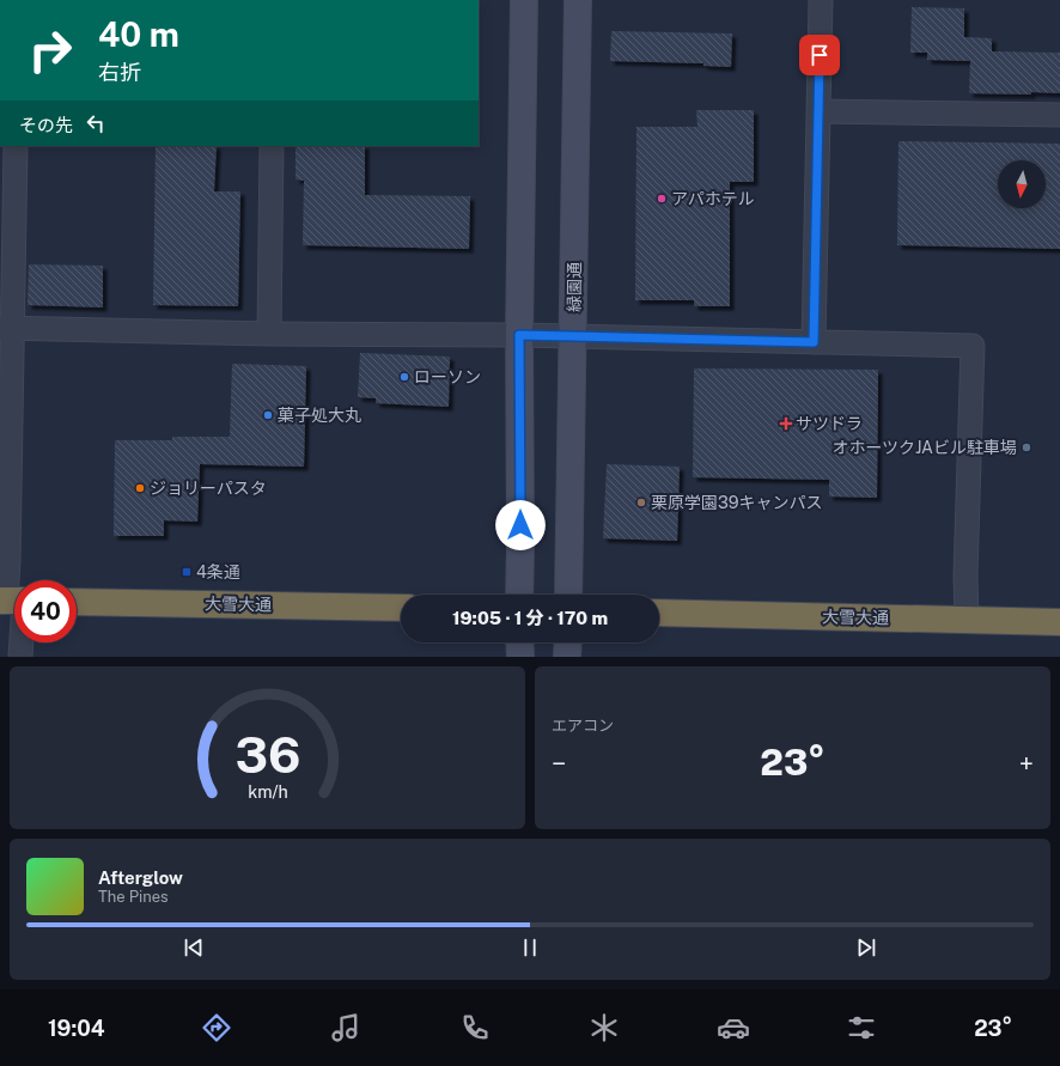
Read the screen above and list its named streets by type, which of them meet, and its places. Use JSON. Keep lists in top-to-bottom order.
{
  "streets": {
    "highway": ["大雪大通"],
    "street": ["緑園通"]
  },
  "places": {
    "other": [
      "アパホテル",
      "ローソン",
      "菓子処大丸",
      "オホーツクJAビル駐車場",
      "ジョリーパスタ",
      "栗原学園39キャンパス"
    ],
    "health": ["サツドラ"],
    "transit": ["4条通"]
  },
  "north": "bottom",
  "page": {
    "turn": ["40 m", "右折"],
    "then": "その先",
    "limit": "40",
    "trip": "19:05 · 1 分 · 170 m",
    "tile": "エアコン",
    "heat": ["−", "23°", "+"],
    "song": ["Afterglow", "The Pines"],
    "tabs": ["19:04", "23°"],
    "gauge": ["36", "km/h"]
  }
}
